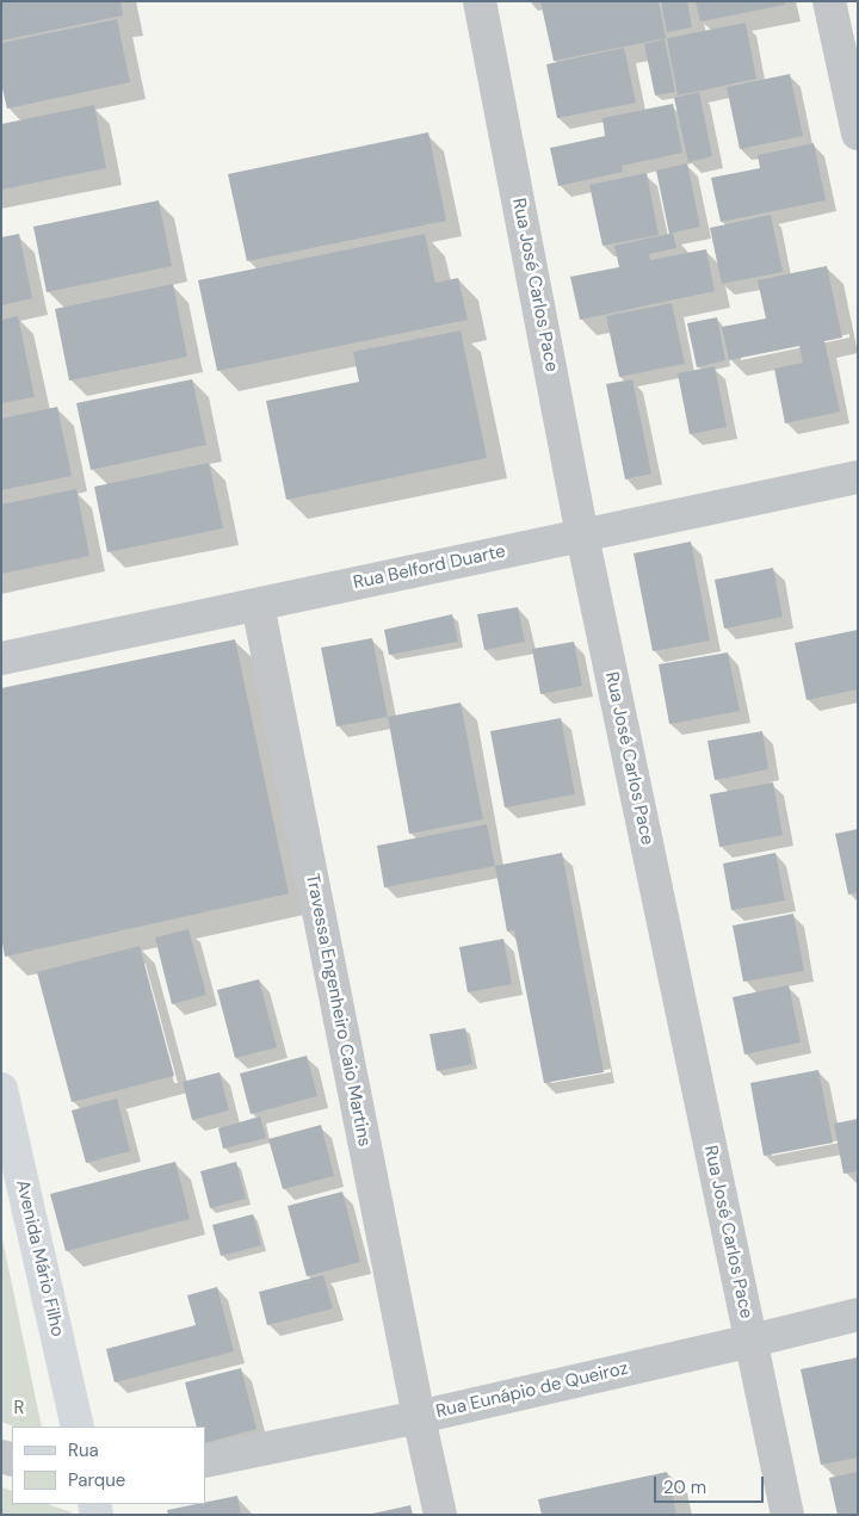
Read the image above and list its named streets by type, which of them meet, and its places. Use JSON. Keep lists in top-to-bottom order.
{
  "streets": {
    "main road": ["Avenida Mário Filho"],
    "street": [
      "Rua José Carlos Pace",
      "Rua Belford Duarte",
      "Travessa Engenheiro Caio Martins",
      "Rua Eunápio de Queiroz"
    ]
  },
  "crossings": [
    ["Rua José Carlos Pace", "Rua Belford Duarte"],
    ["Rua José Carlos Pace", "Rua Eunápio de Queiroz"],
    ["Rua Belford Duarte", "Travessa Engenheiro Caio Martins"],
    ["Travessa Engenheiro Caio Martins", "Rua Eunápio de Queiroz"]
  ],
  "parks": ["R"],
  "legend": ["Rua", "Parque"],
  "scale_bar": "20 m"
}
